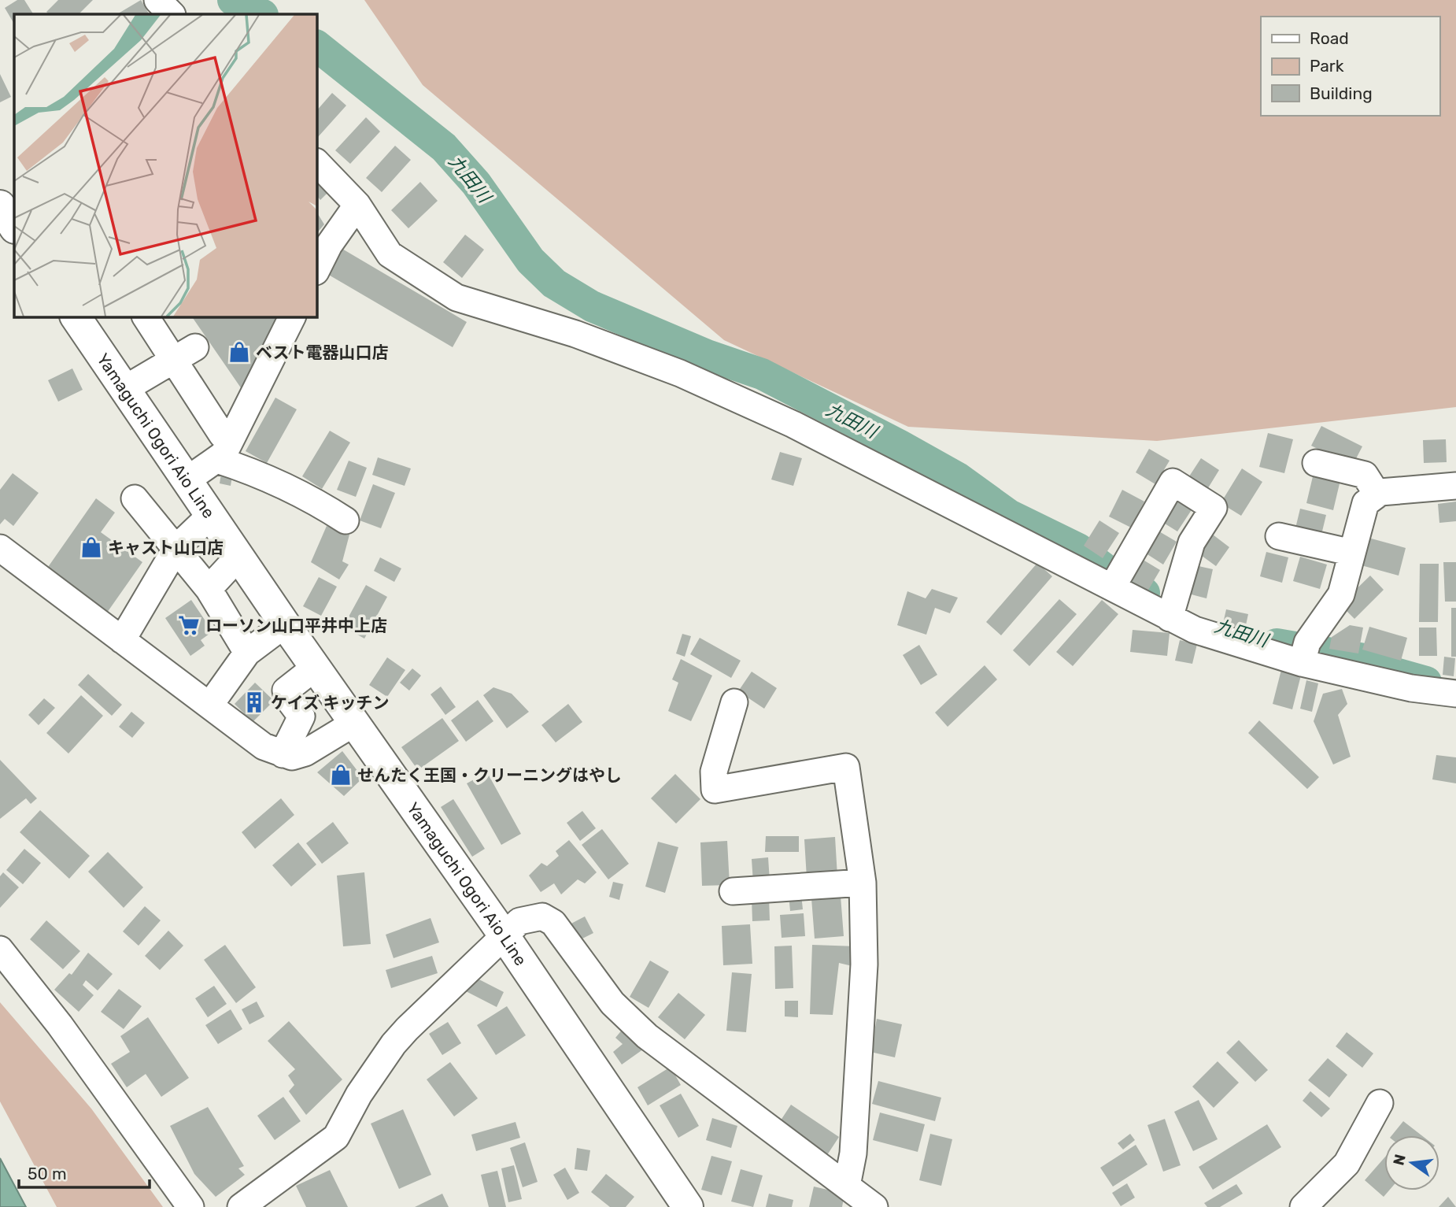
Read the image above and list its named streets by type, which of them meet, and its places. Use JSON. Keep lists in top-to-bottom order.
{
  "streets": {
    "main road": ["Yamaguchi Ogori Aio Line"]
  },
  "water": ["九田川"],
  "places": {
    "shop": ["ベスト電器山口店", "キャスト山口店", "せんたく王国・クリーニングはやし"],
    "supermarket": ["ローソン山口平井中上店"],
    "building": ["ケイズ キッチン"]
  },
  "legend": ["Road", "Park", "Building"],
  "scale_bar": "50 m",
  "north": "left"
}
